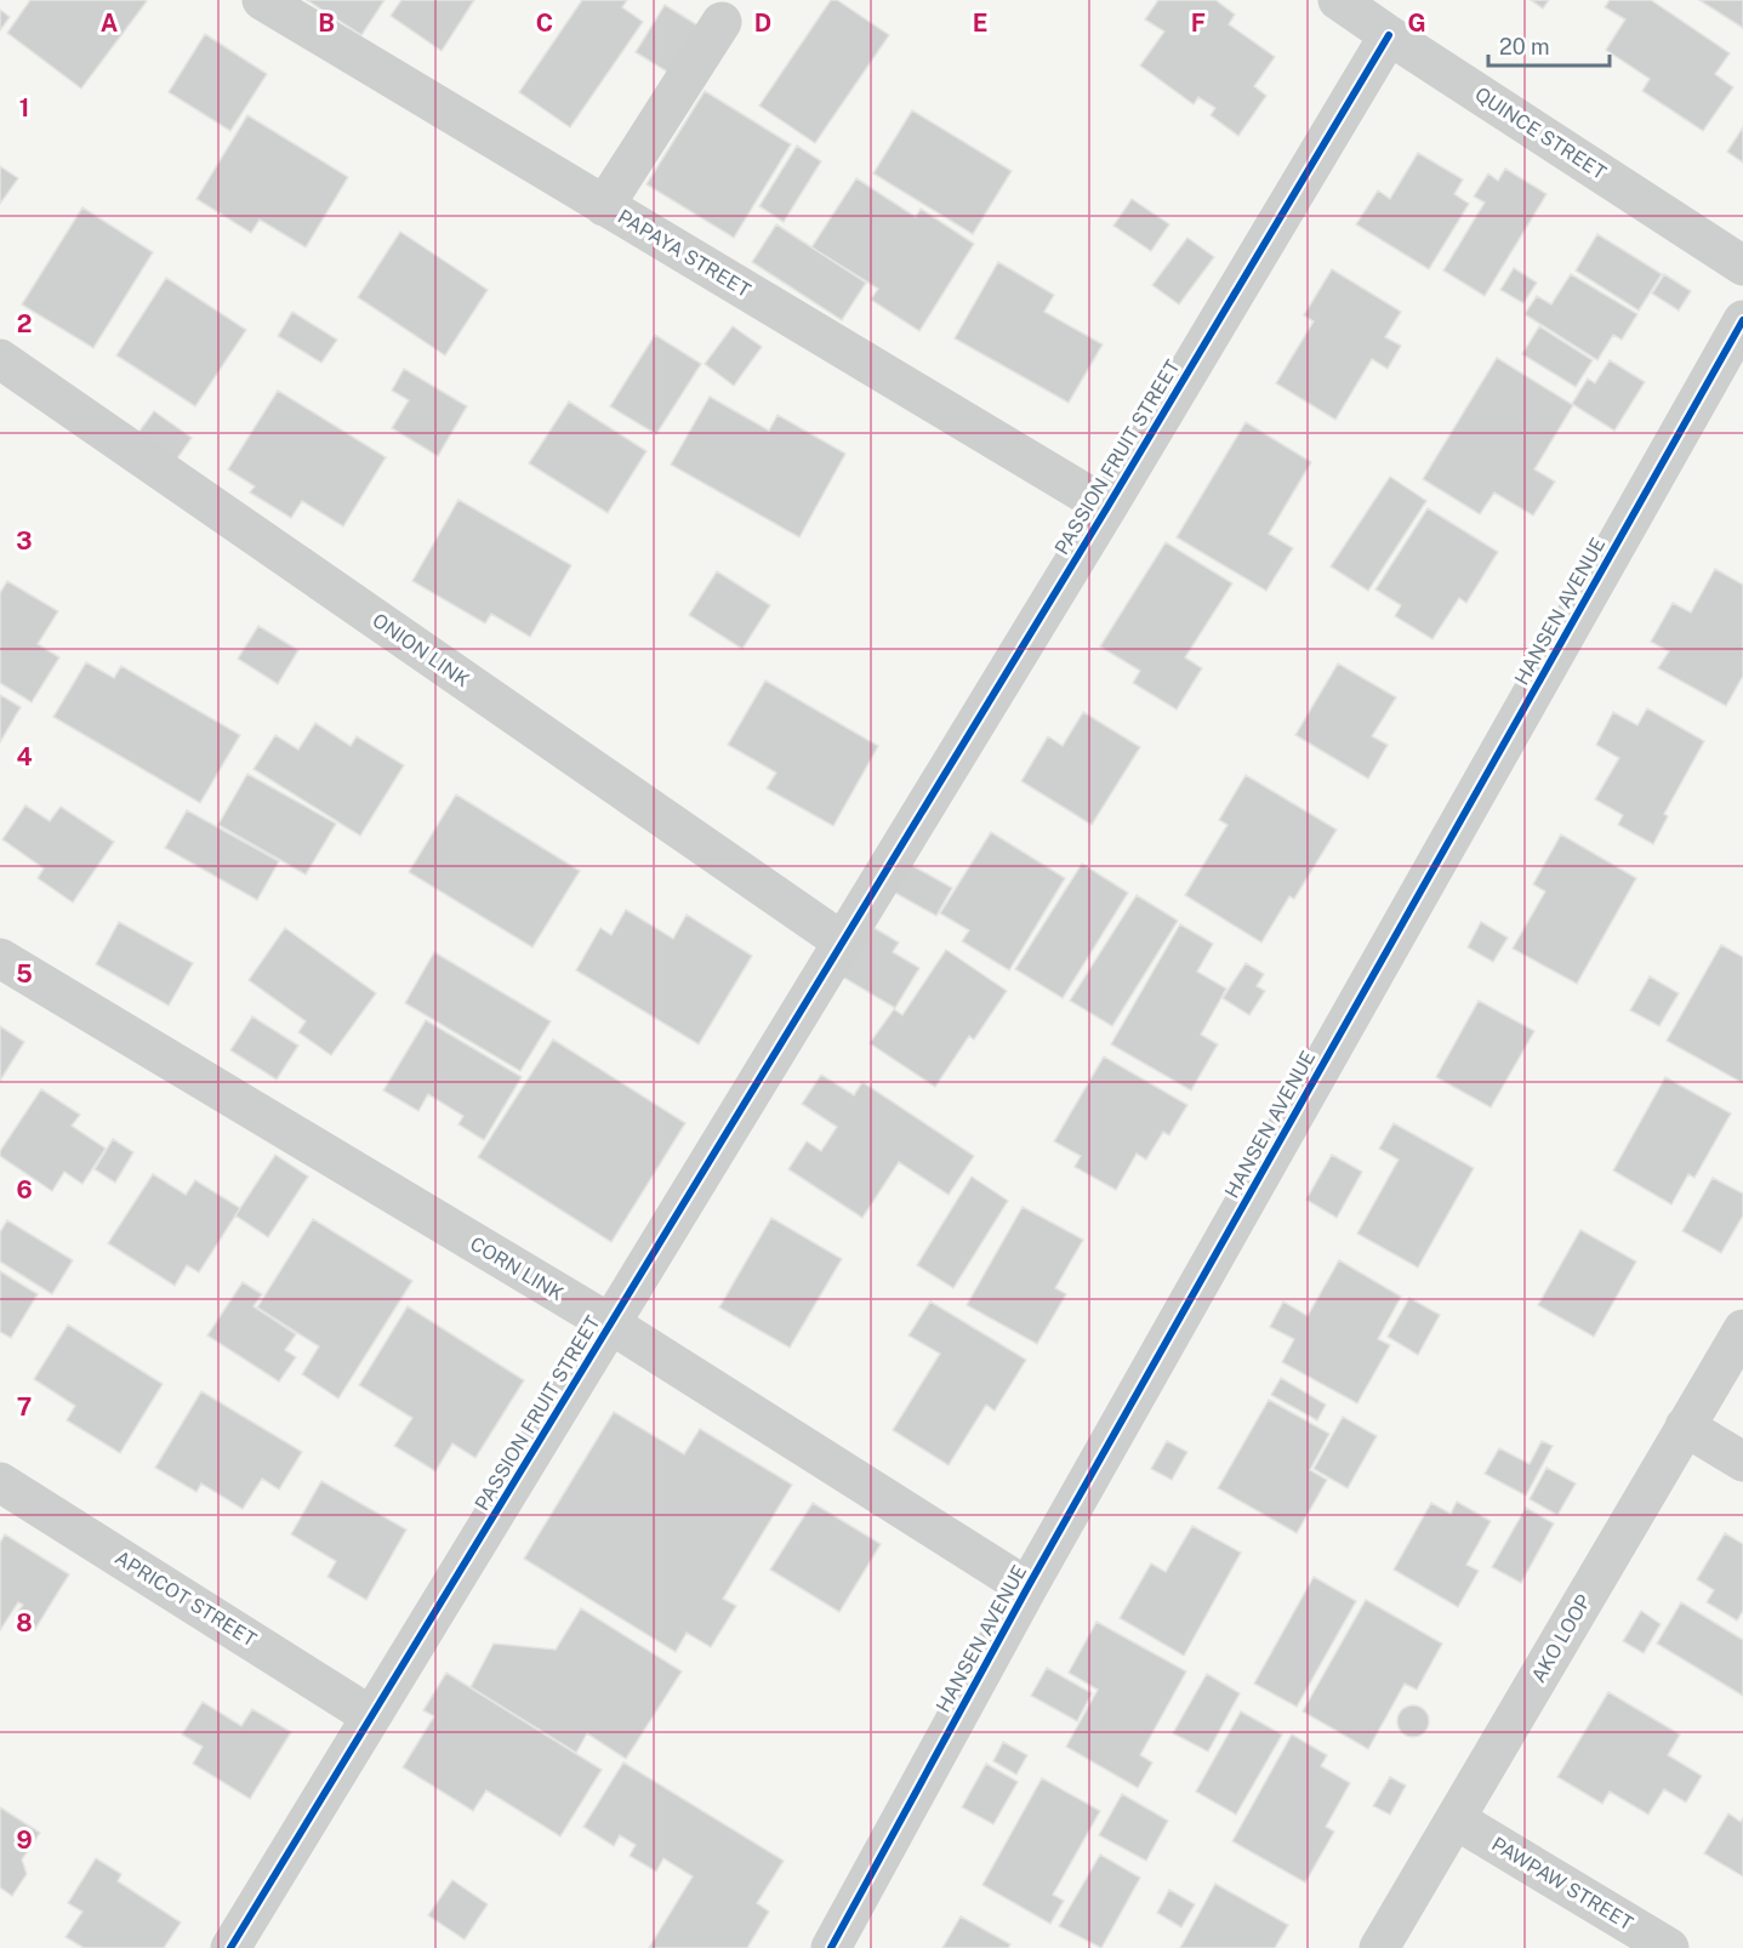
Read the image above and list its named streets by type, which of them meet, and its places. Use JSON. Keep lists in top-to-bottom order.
{
  "streets": {
    "street": [
      "QUINCE STREET",
      "PAPAYA STREET",
      "PASSION FRUIT STREET",
      "HANSEN AVENUE",
      "ONION LINK",
      "CORN LINK",
      "APRICOT STREET",
      "AKO LOOP",
      "PAWPAW STREET"
    ]
  },
  "crossings": [
    ["QUINCE STREET", "PASSION FRUIT STREET"],
    ["PAPAYA STREET", "PASSION FRUIT STREET"],
    ["PASSION FRUIT STREET", "ONION LINK"],
    ["PASSION FRUIT STREET", "CORN LINK"],
    ["PASSION FRUIT STREET", "APRICOT STREET"],
    ["HANSEN AVENUE", "CORN LINK"],
    ["AKO LOOP", "PAWPAW STREET"]
  ],
  "scale_bar": "20 m",
  "grid": {
    "columns": [
      "A",
      "B",
      "C",
      "D",
      "E",
      "F",
      "G"
    ],
    "rows": [
      "1",
      "2",
      "3",
      "4",
      "5",
      "6",
      "7",
      "8",
      "9"
    ]
  }
}
